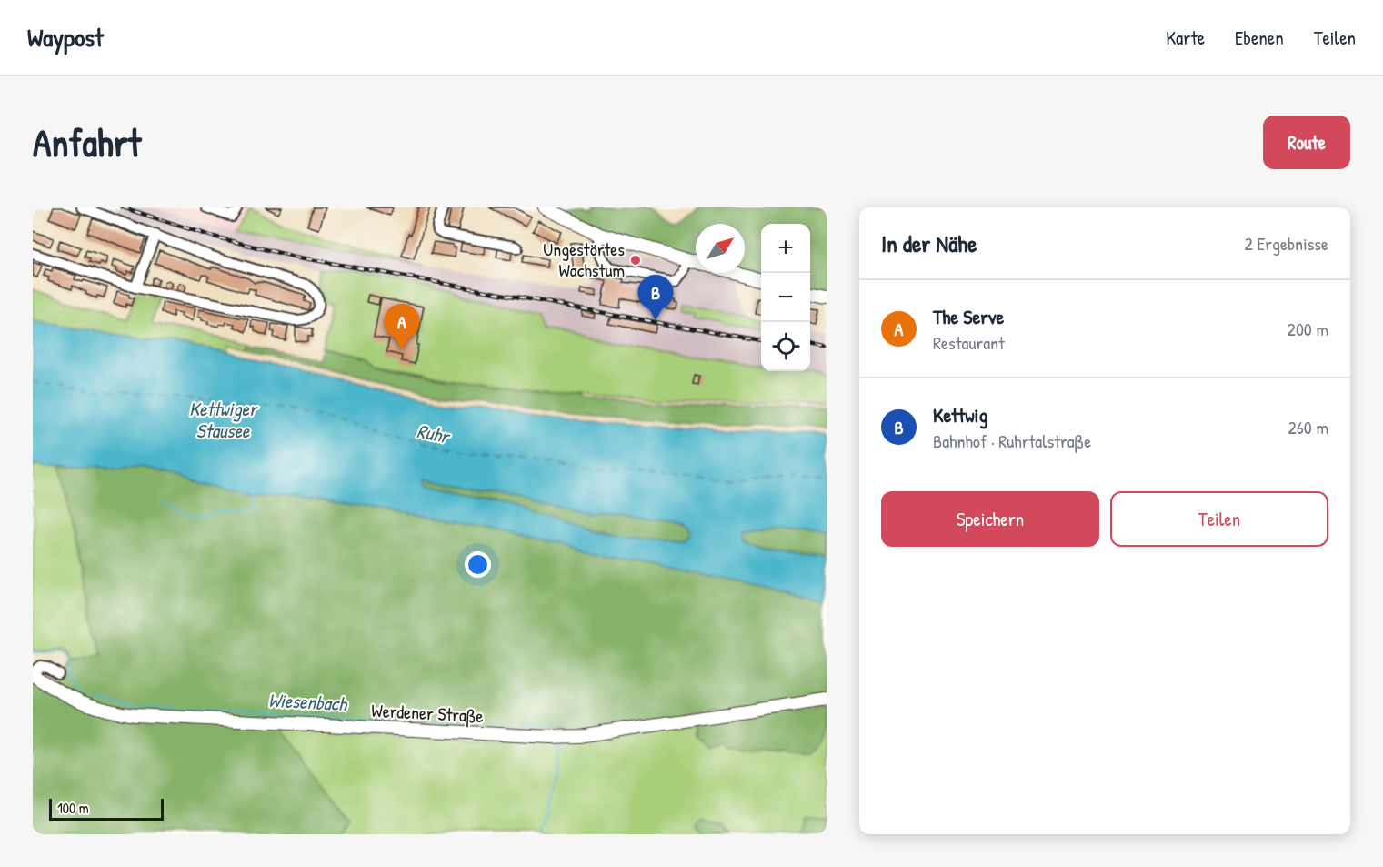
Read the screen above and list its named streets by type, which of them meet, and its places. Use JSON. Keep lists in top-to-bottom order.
{
  "streets": {
    "main road": ["Werdener Straße"]
  },
  "water": ["Kettwiger Stausee", "Ruhr", "Wiesenbach"],
  "places": ["Ungestörtes Wachstum"],
  "scale_bar": "100 m",
  "north": "top right",
  "page": {
    "header": "Waypost",
    "nav": ["Karte", "Ebenen", "Teilen"],
    "buttons": [
      "Route",
      ["Speichern", "Teilen"]
    ],
    "title": "Anfahrt",
    "heading": ["In der Nähe", "2 Ergebnisse"],
    "map_buttons": ["+", "−"],
    "pins": ["B", "A"],
    "list": [
      {
        "mark": "A",
        "name": "The Serve",
        "note": "Restaurant",
        "value": "200 m"
      },
      {
        "mark": "B",
        "name": "Kettwig",
        "note": "Bahnhof · Ruhrtalstraße",
        "value": "260 m"
      }
    ],
    "scale": "100 m"
  }
}
